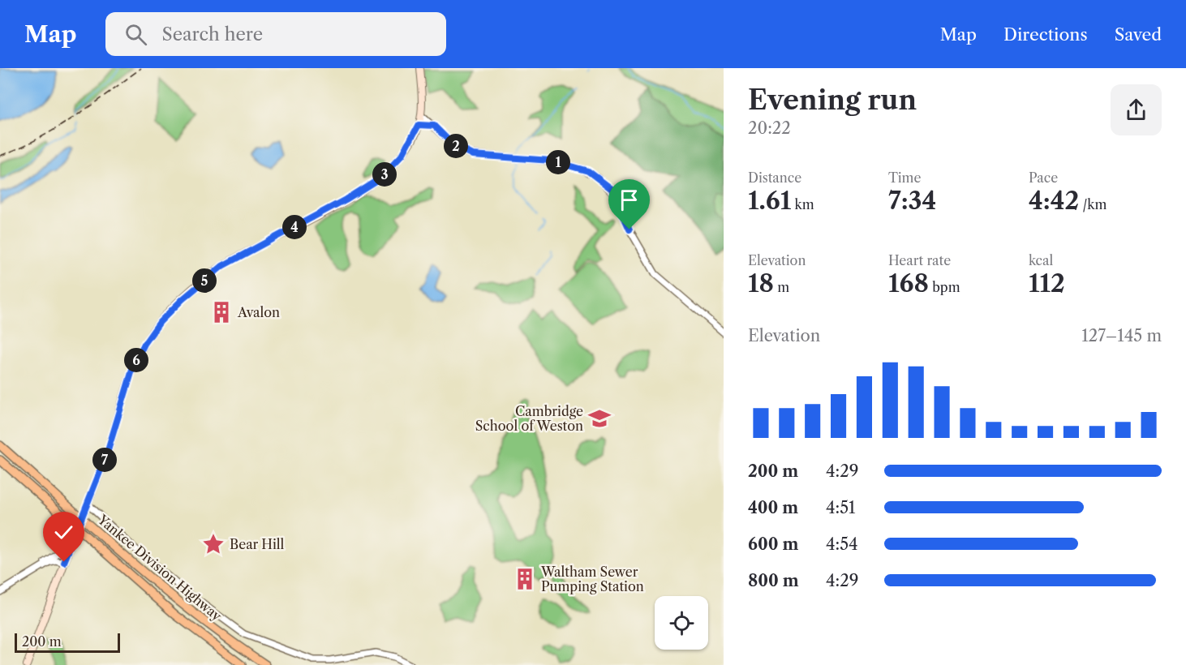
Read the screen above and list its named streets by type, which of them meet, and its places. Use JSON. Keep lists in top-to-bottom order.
{
  "streets": {
    "highway": ["Yankee Division Highway"]
  },
  "places": {
    "building": ["Avalon", "Waltham Sewer Pumping Station"],
    "school or university": ["Cambridge School of Weston"],
    "place": ["Bear Hill"]
  },
  "scale_bar": "200 m",
  "page": {
    "header": "Map",
    "search": "Search here",
    "nav": ["Map", "Directions", "Saved"],
    "heading": ["Evening run", "20:22"],
    "pins": [
      "2",
      "1",
      "3",
      "4",
      "5",
      "6",
      "7"
    ],
    "stats": [
      ["Distance", "1.61 km"],
      ["Time", "7:34"],
      ["Pace", "4:42 /km"],
      ["Elevation", "18 m"],
      ["Heart rate", "168 bpm"],
      ["kcal", "112"]
    ],
    "chart": ["Elevation", "127–145 m"],
    "list": [
      {
        "name": "200 m",
        "note": "4:29"
      },
      {
        "name": "400 m",
        "note": "4:51"
      },
      {
        "name": "600 m",
        "note": "4:54"
      },
      {
        "name": "800 m",
        "note": "4:29"
      }
    ],
    "scale": "200 m"
  }
}
